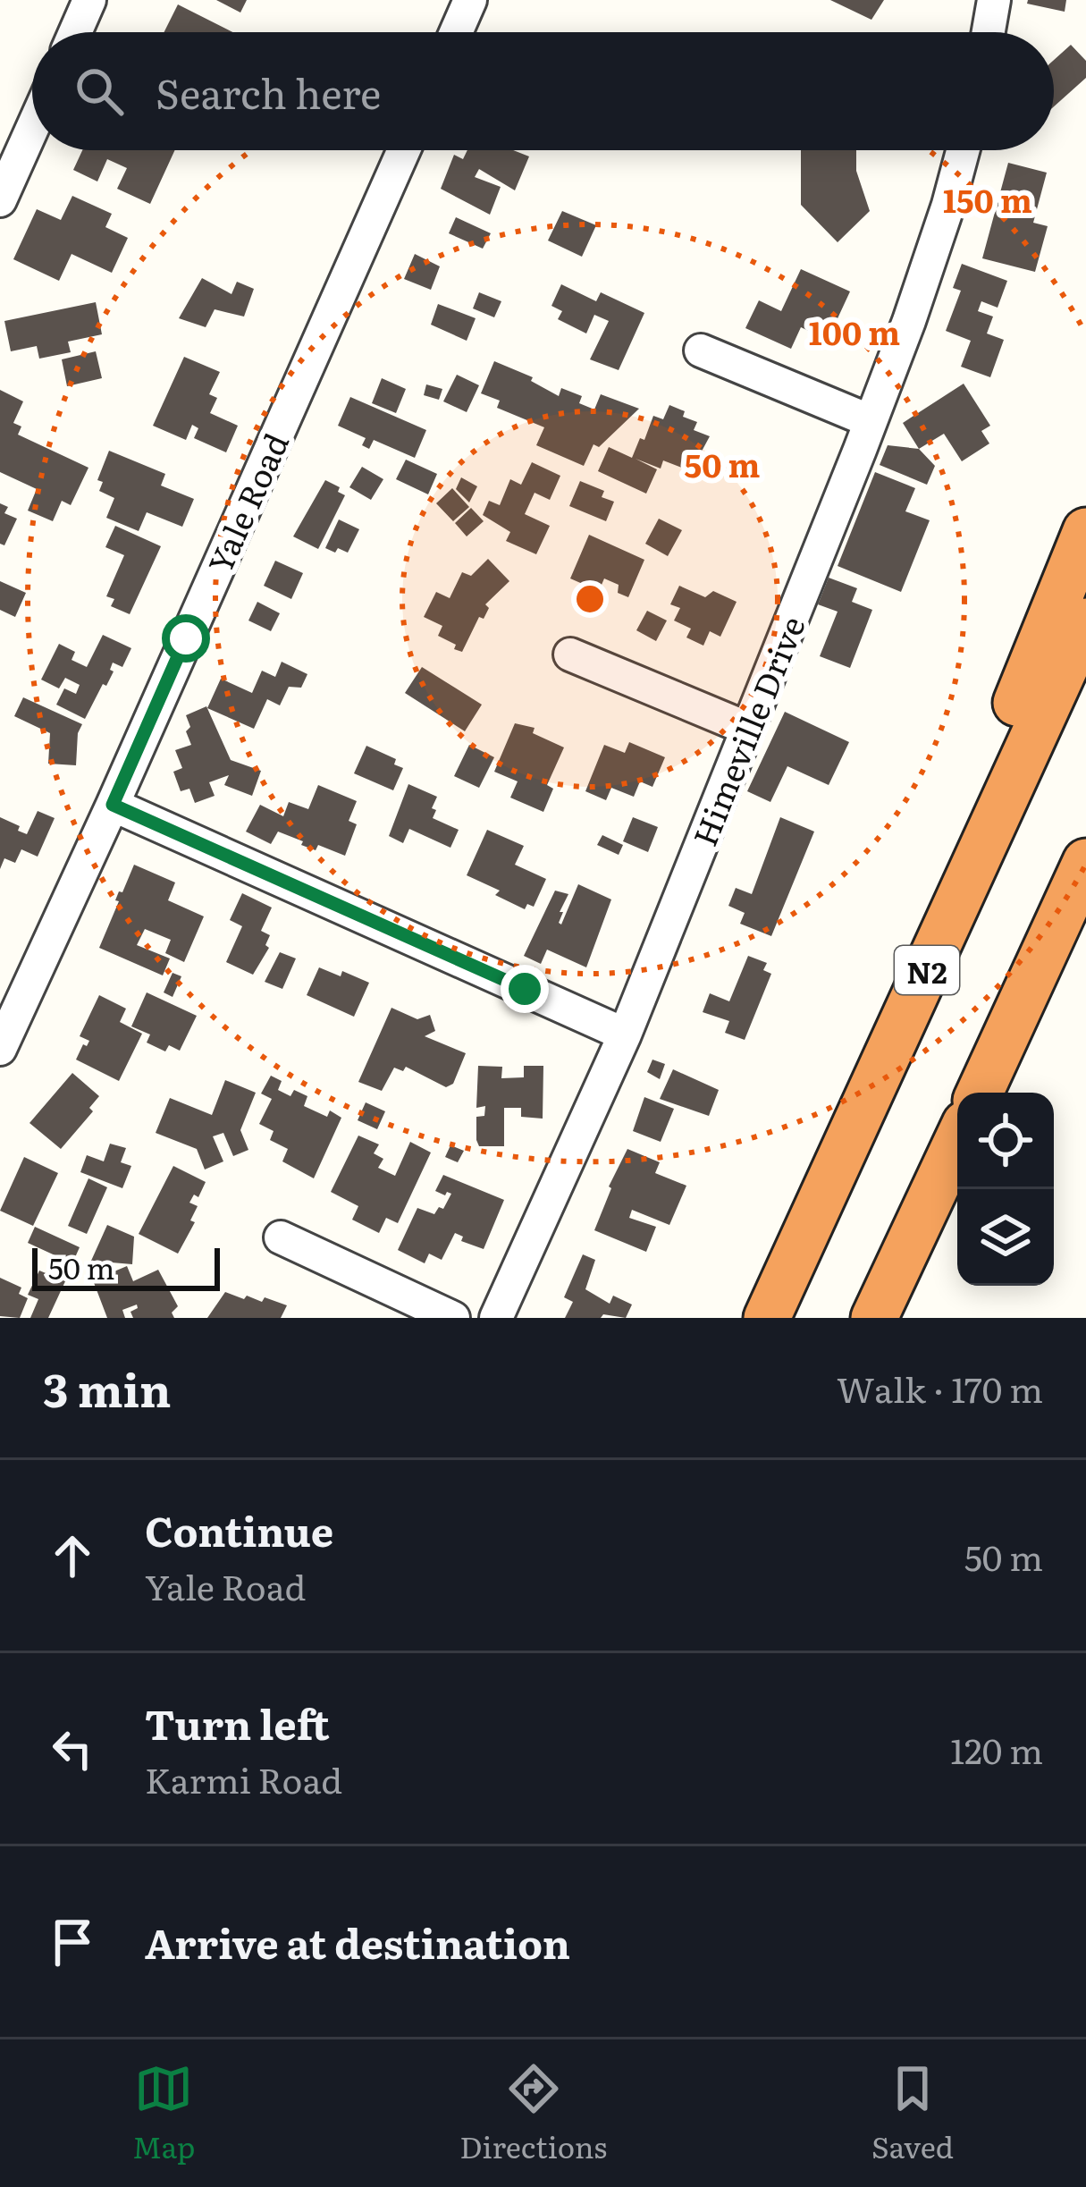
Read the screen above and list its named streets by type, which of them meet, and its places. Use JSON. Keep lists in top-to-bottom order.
{
  "streets": {
    "highway": ["N2"],
    "street": ["Yale Road", "Himeville Drive"]
  },
  "scale_bar": "50 m",
  "page": {
    "search": "Search here",
    "scale": "50 m",
    "heading": ["3 min", "Walk · 170 m"],
    "list": [
      ["Continue", "Yale Road", "50 m"],
      ["Turn left", "Karmi Road", "120 m"],
      "Arrive at destination"
    ],
    "nav": ["Map", "Directions", "Saved"]
  },
  "rings": ["150 m", "100 m", "50 m"]
}
